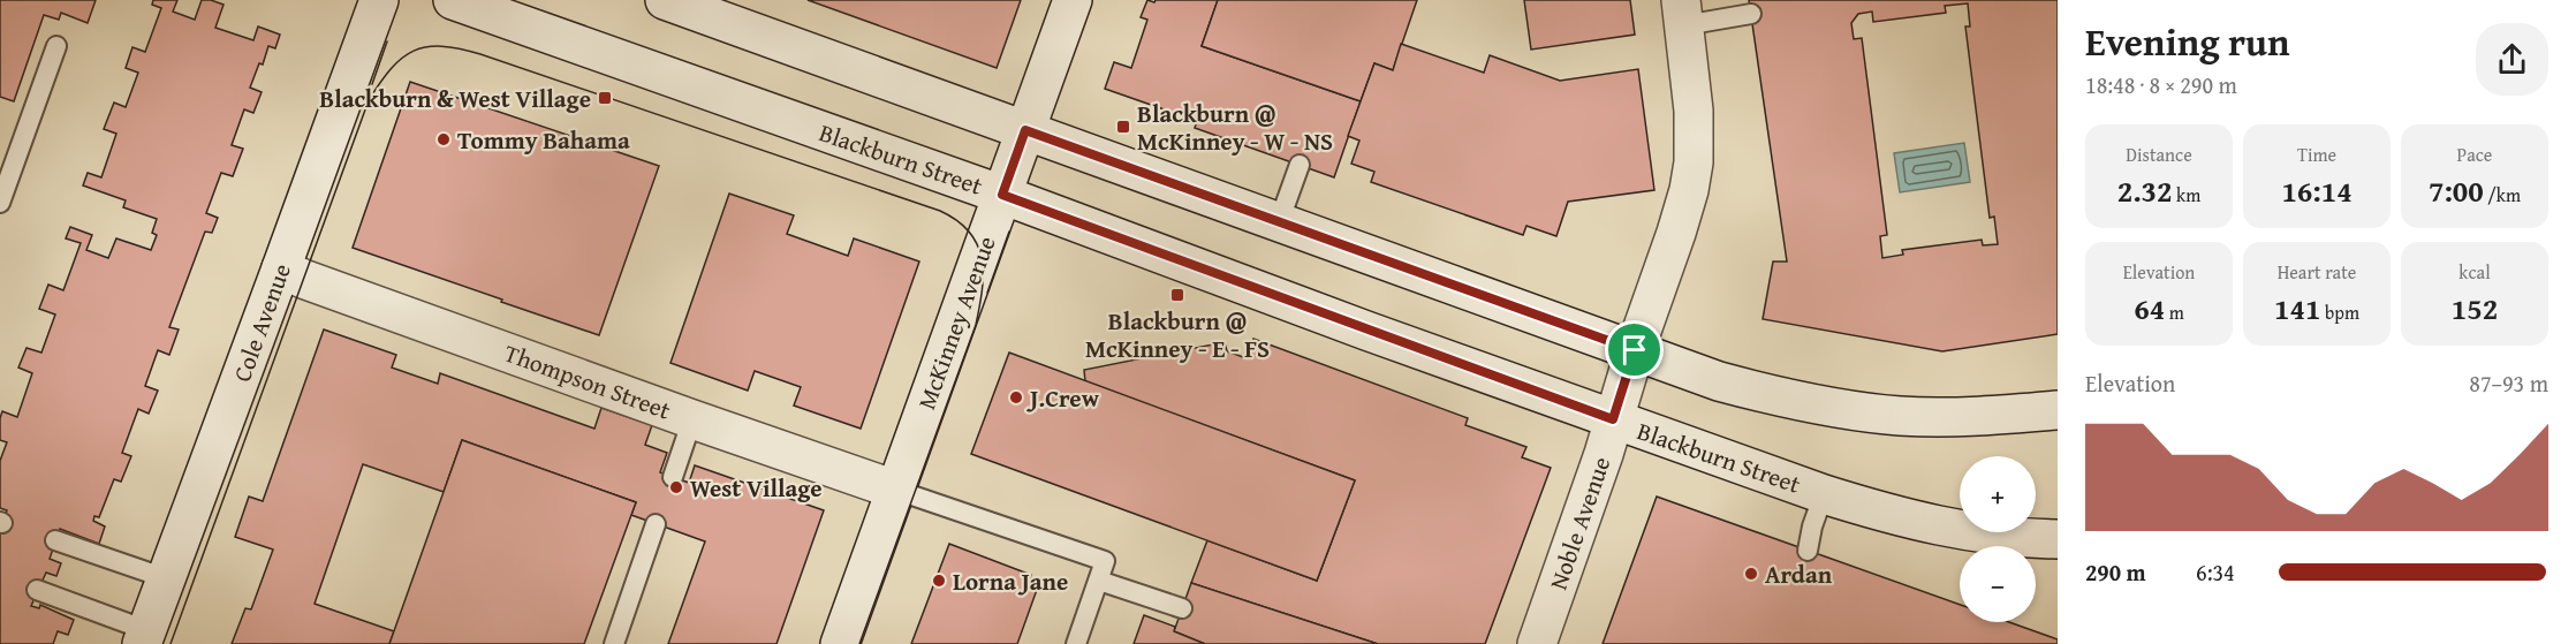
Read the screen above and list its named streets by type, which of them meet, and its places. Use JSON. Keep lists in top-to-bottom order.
{
  "streets": {
    "street": [
      "Blackburn Street",
      "Cole Avenue",
      "McKinney Avenue",
      "Thompson Street",
      "Noble Avenue"
    ]
  },
  "crossings": [
    ["Blackburn Street", "McKinney Avenue"],
    ["Blackburn Street", "Noble Avenue"],
    ["Cole Avenue", "Thompson Street"],
    ["McKinney Avenue", "Thompson Street"]
  ],
  "places": {
    "transit": ["Blackburn & West Village", "Blackburn @ McKinney - W - NS", "Blackburn @ McKinney - E - FS"],
    "other": [
      "Tommy Bahama",
      "J.Crew",
      "West Village",
      "Ardan",
      "Lorna Jane"
    ]
  },
  "page": {
    "heading": ["Evening run", "18:48 · 8 × 290 m"],
    "stats": [
      ["Distance", "2.32 km"],
      ["Time", "16:14"],
      ["Pace", "7:00 /km"],
      ["Elevation", "64 m"],
      ["Heart rate", "141 bpm"],
      ["kcal", "152"]
    ],
    "chart": ["Elevation", "87–93 m"],
    "map_buttons": ["+", "−"],
    "list": [
      {
        "name": "290 m",
        "note": "6:34"
      }
    ]
  }
}
